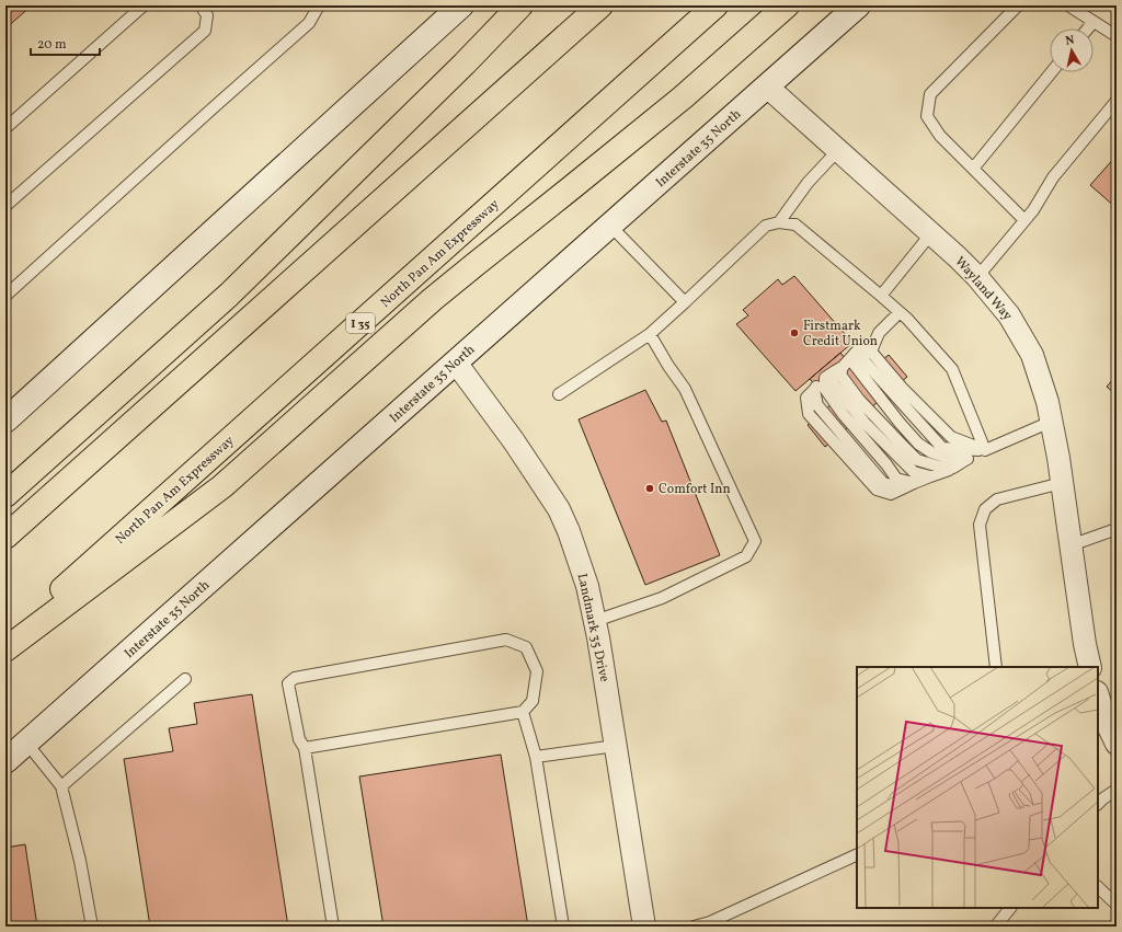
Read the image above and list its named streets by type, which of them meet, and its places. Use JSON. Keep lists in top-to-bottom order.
{
  "streets": {
    "highway": ["North Pan Am Expressway", "I 35"],
    "main road": ["Interstate 35 North"],
    "street": ["Wayland Way", "Landmark 35 Drive"]
  },
  "crossings": [
    ["Interstate 35 North", "Wayland Way"],
    ["Interstate 35 North", "Landmark 35 Drive"]
  ],
  "places": ["Firstmark Credit Union", "Comfort Inn"],
  "scale_bar": "20 m",
  "north": "top"
}
